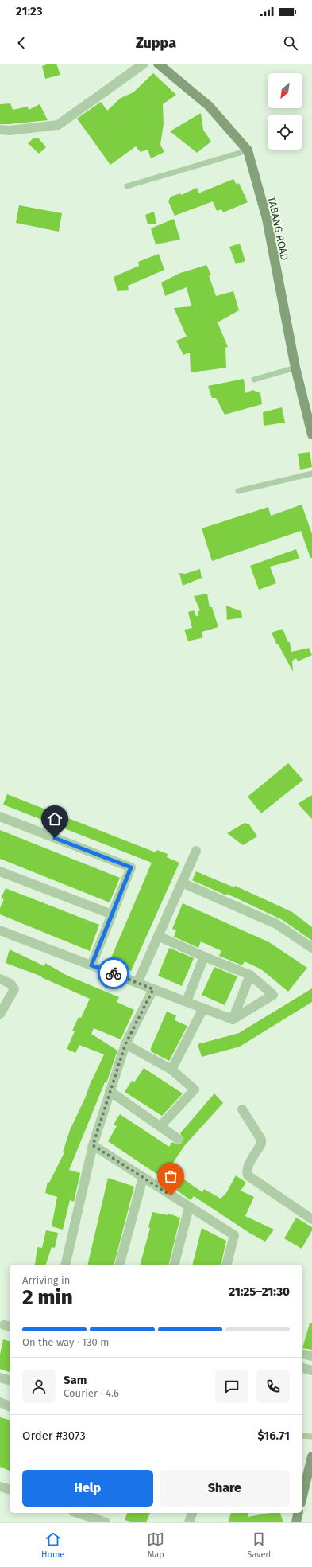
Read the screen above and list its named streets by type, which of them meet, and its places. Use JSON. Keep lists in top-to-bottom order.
{
  "streets": {
    "main road": ["TABANG ROAD"]
  },
  "north": "bottom left",
  "page": {
    "status": "21:23",
    "header": "Zuppa",
    "heading": ["2 min", "Arriving in", "21:25–21:30"],
    "panel": [
      "Sam",
      "Courier · 4.6",
      "Order #3073",
      "$16.71"
    ],
    "bar": "On the way · 130 m",
    "buttons": ["Help", "Share"],
    "tabs": ["Home", "Map", "Saved"]
  }
}
